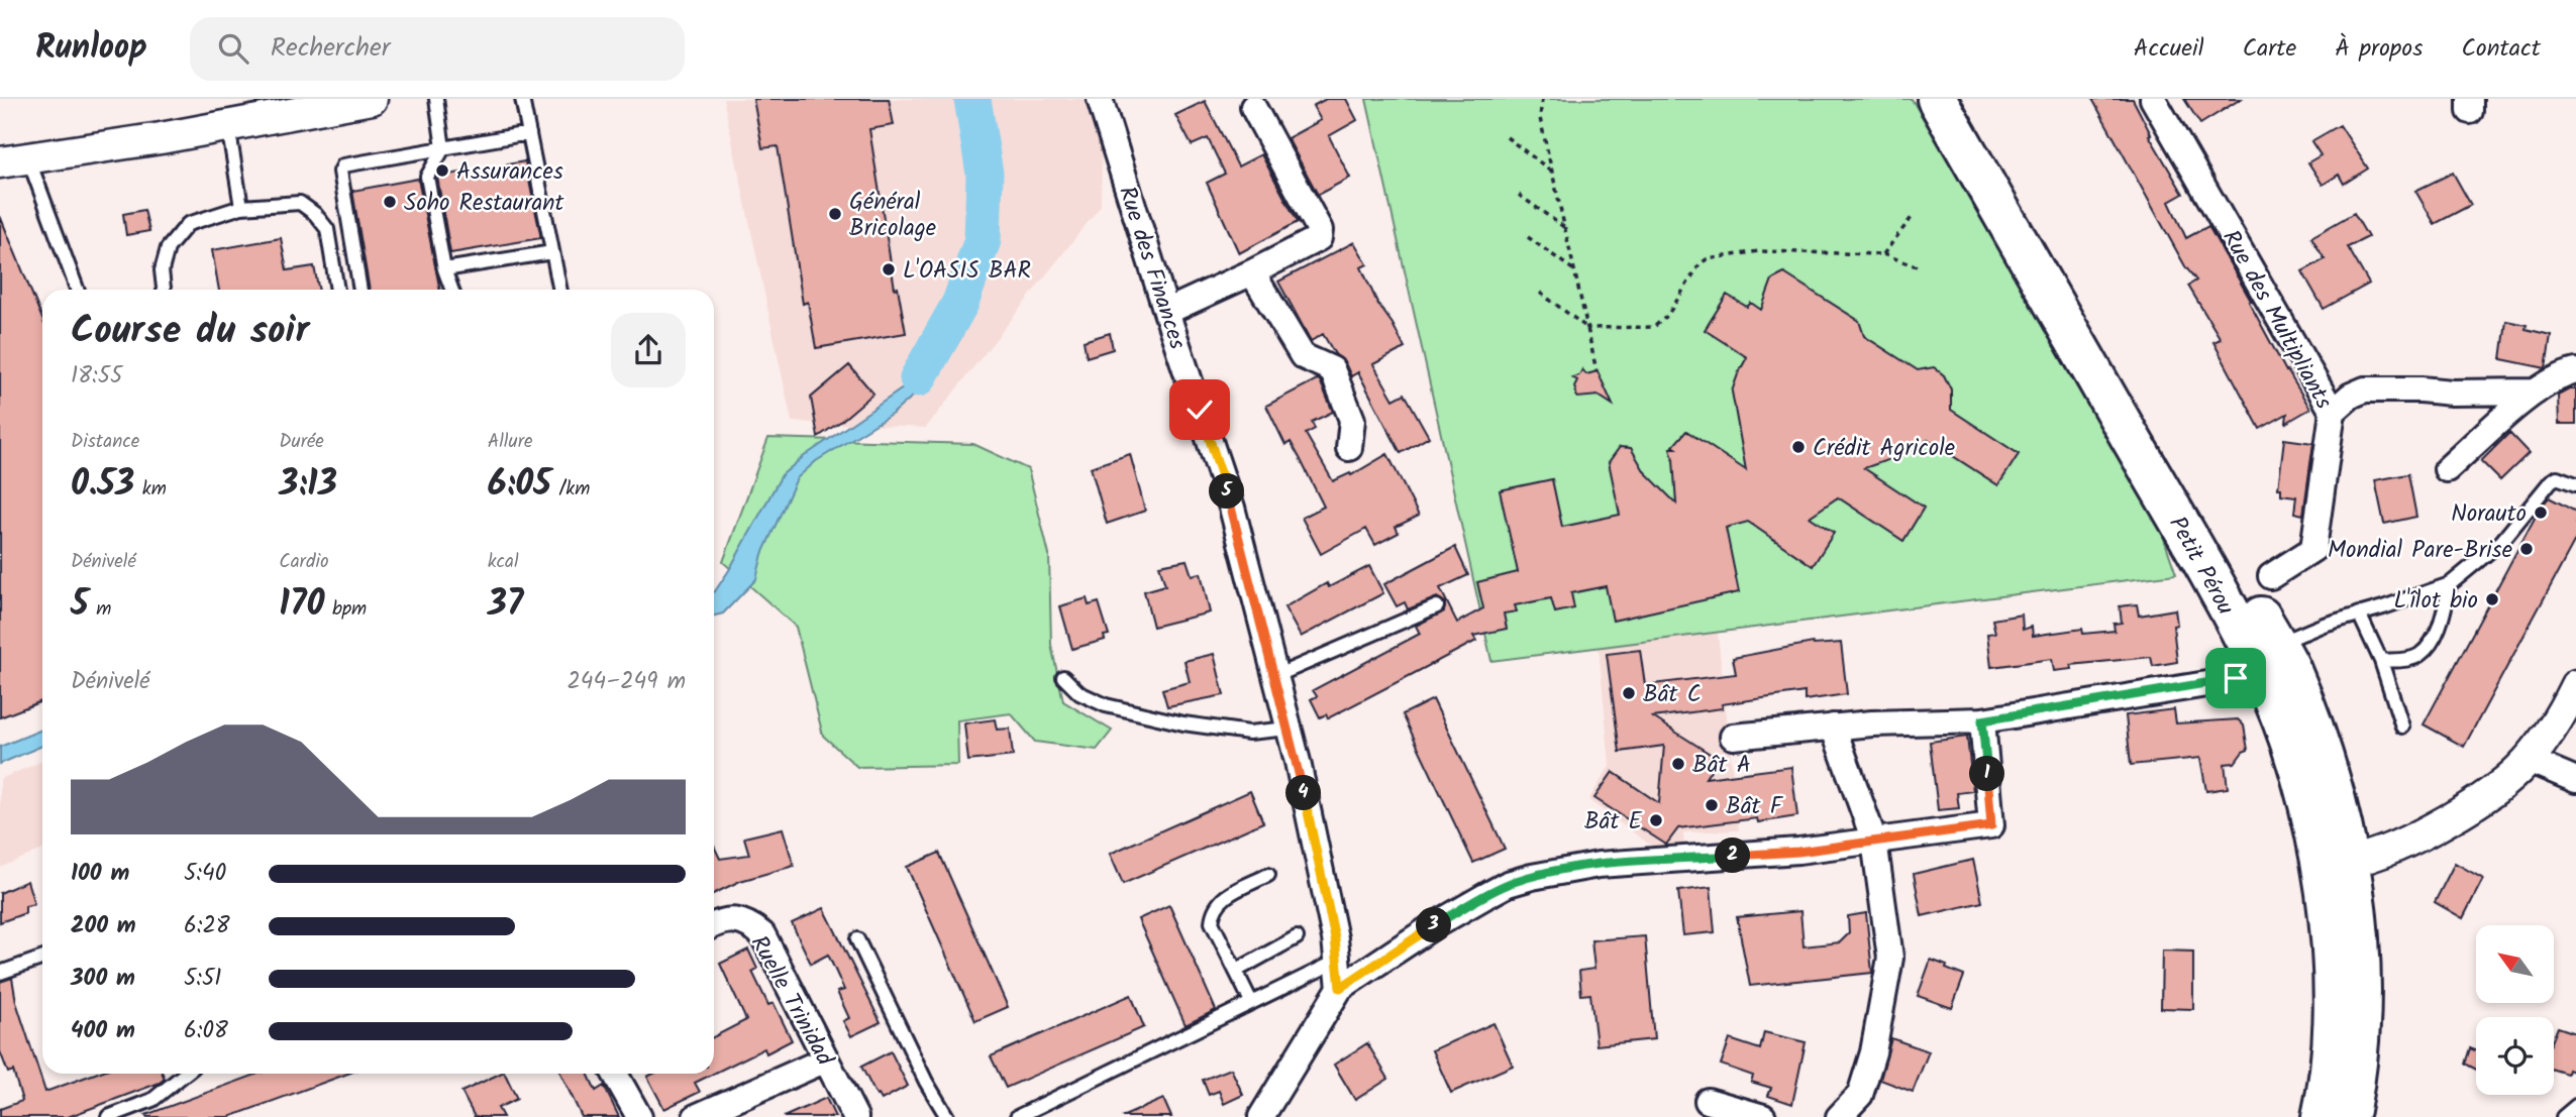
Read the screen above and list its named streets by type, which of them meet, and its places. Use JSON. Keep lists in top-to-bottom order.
{
  "streets": {
    "highway": ["Petit Pérou"],
    "street": ["Rue des Finances", "Rue des Multipliants", "Ruelle Trinidad"]
  },
  "places": [
    "Assurances",
    "Soho Restaurant",
    "Général Bricolage",
    "L'OASIS BAR",
    "Crédit Agricole",
    "Norauto",
    "Mondial Pare-Brise",
    "L'îlot bio",
    "Bât C",
    "Bât A",
    "Bât F",
    "Bât E"
  ],
  "north": "top left",
  "page": {
    "header": "Runloop",
    "search": "Rechercher",
    "nav": [
      "Accueil",
      "Carte",
      "À propos",
      "Contact"
    ],
    "heading": ["Course du soir", "18:55"],
    "stats": [
      ["Distance", "0.53 km"],
      ["Durée", "3:13"],
      ["Allure", "6:05 /km"],
      ["Dénivelé", "5 m"],
      ["Cardio", "170 bpm"],
      ["kcal", "37"]
    ],
    "pins": [
      "5",
      "1",
      "4",
      "2",
      "3"
    ],
    "chart": ["Dénivelé", "244–249 m"],
    "list": [
      {
        "name": "100 m",
        "note": "5:40"
      },
      {
        "name": "200 m",
        "note": "6:28"
      },
      {
        "name": "300 m",
        "note": "5:51"
      },
      {
        "name": "400 m",
        "note": "6:08"
      }
    ]
  }
}
